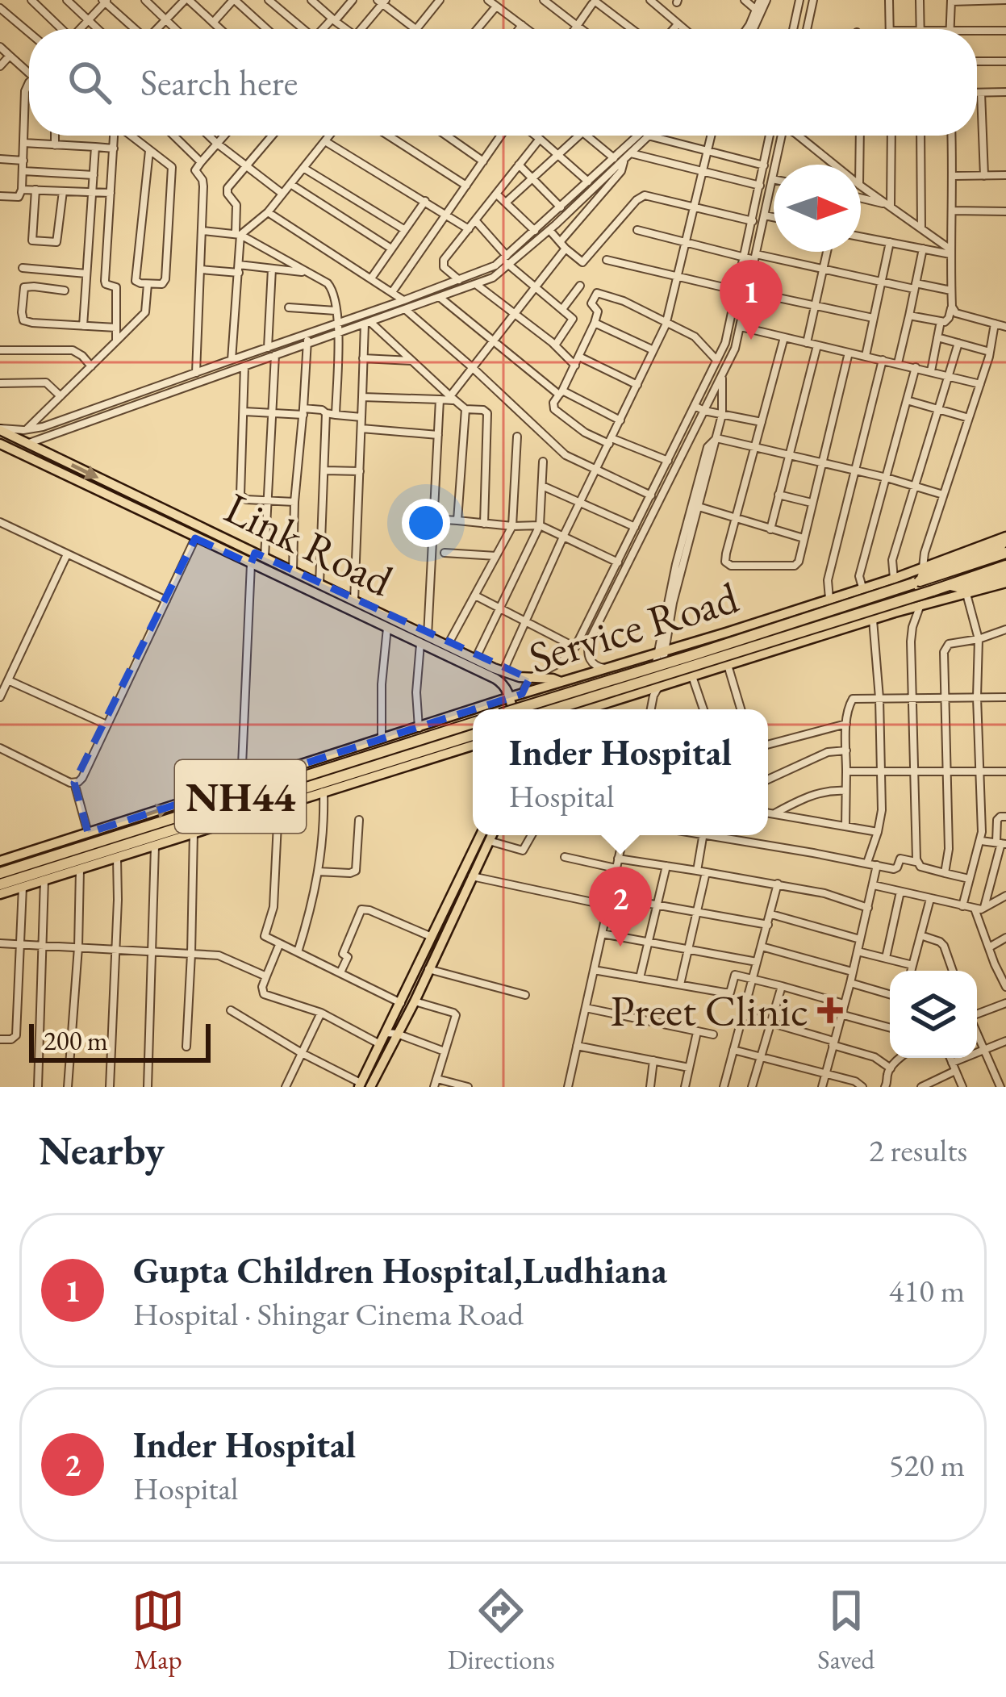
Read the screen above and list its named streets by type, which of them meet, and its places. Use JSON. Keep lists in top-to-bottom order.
{
  "streets": {
    "highway": ["NH44"],
    "main road": ["Link Road", "Service Road"]
  },
  "crossings": [
    ["Link Road", "Service Road"]
  ],
  "places": {
    "health": ["Preet Clinic"]
  },
  "scale_bar": "200 m",
  "north": "right",
  "page": {
    "search": "Search here",
    "pins": ["1", "2"],
    "popup": ["Inder Hospital", "Hospital"],
    "scale": "200 m",
    "heading": ["Nearby", "2 results"],
    "list": [
      {
        "mark": "1",
        "name": "Gupta Children Hospital,Ludhiana",
        "note": "Hospital · Shingar Cinema Road",
        "value": "410 m"
      },
      {
        "mark": "2",
        "name": "Inder Hospital",
        "note": "Hospital",
        "value": "520 m"
      }
    ],
    "nav": ["Map", "Directions", "Saved"]
  }
}
